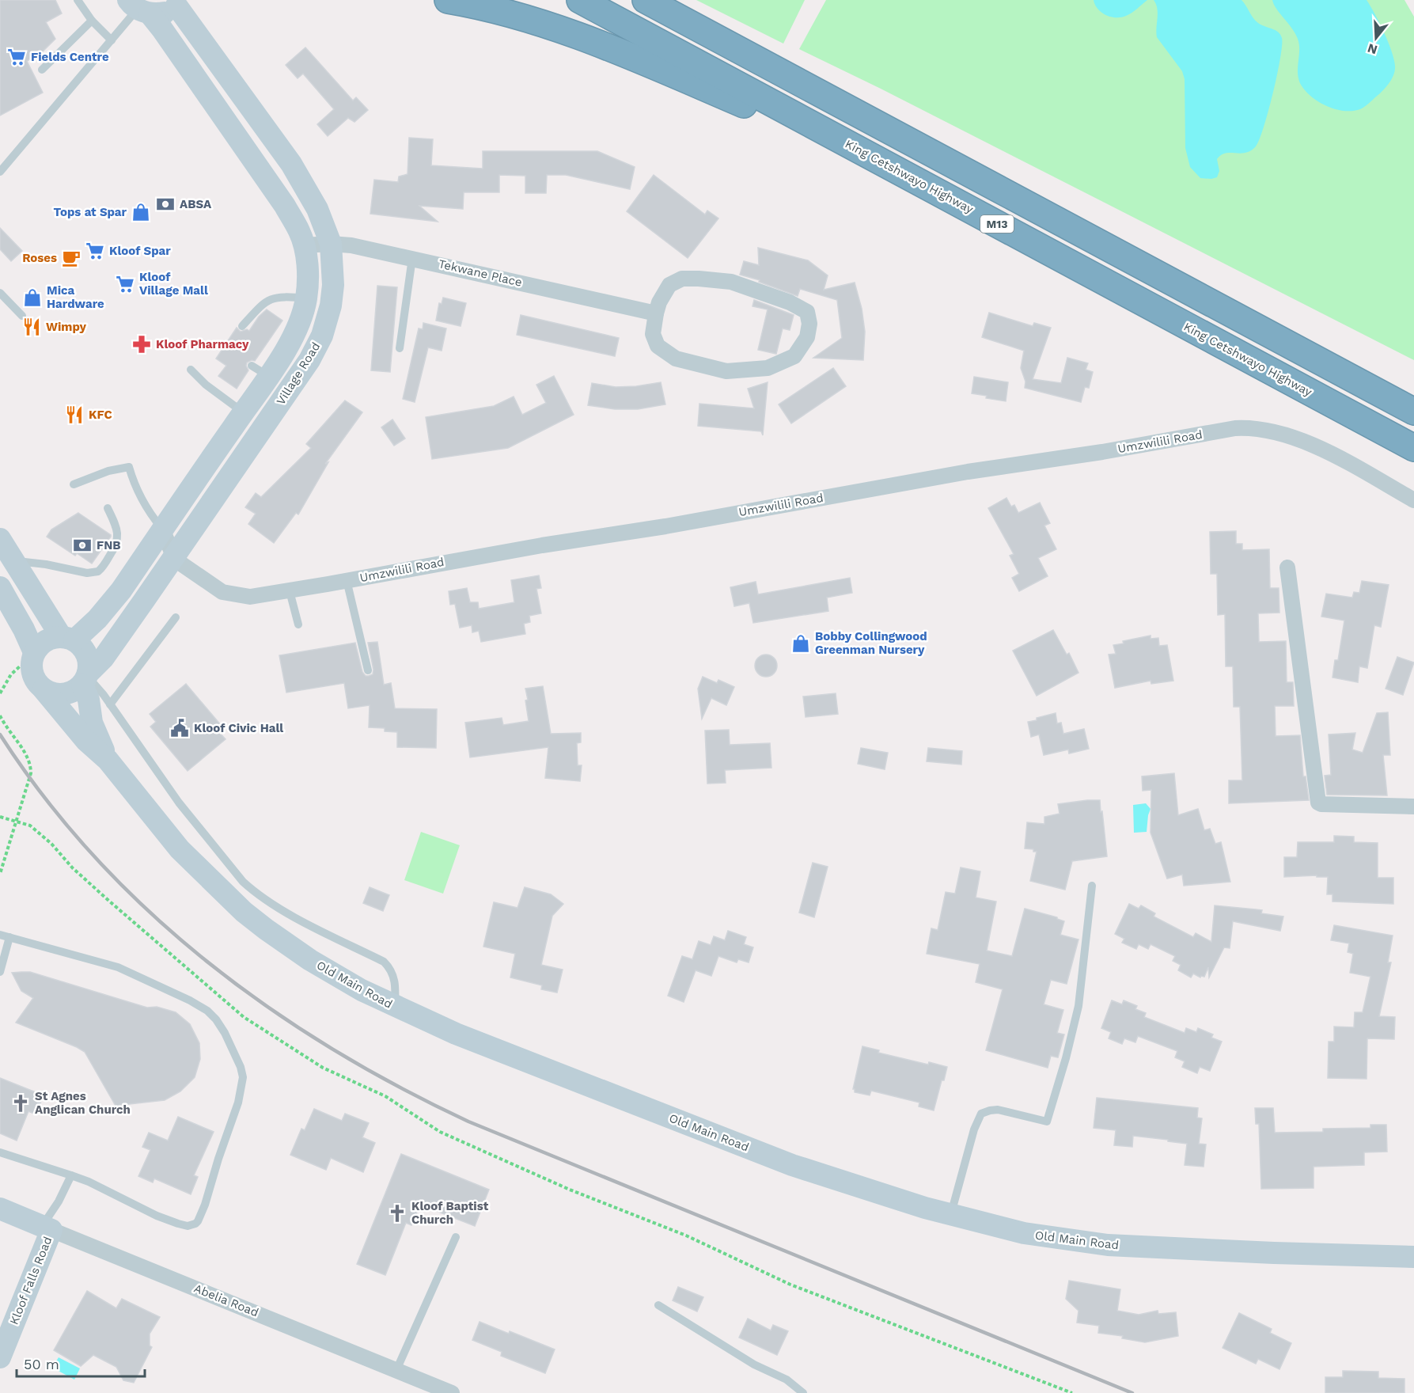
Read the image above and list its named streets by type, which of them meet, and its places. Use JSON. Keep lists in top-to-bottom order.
{
  "streets": {
    "highway": ["King Cetshwayo Highway", "M13"],
    "street": [
      "Tekwane Place",
      "Village Road",
      "Umzwilili Road",
      "Old Main Road",
      "Kloof Falls Road",
      "Abelia Road"
    ]
  },
  "crossings": [
    ["Tekwane Place", "Village Road"],
    ["Village Road", "Umzwilili Road"],
    ["Village Road", "Old Main Road"],
    ["Kloof Falls Road", "Abelia Road"]
  ],
  "places": {
    "supermarket": ["Fields Centre", "Kloof Spar", "Kloof Village Mall"],
    "bank": ["ABSA", "FNB"],
    "shop": ["Tops at Spar", "Mica Hardware", "Bobby Collingwood Greenman Nursery"],
    "cafe": ["Roses"],
    "restaurant": ["Wimpy", "KFC"],
    "pharmacy": ["Kloof Pharmacy"],
    "public building": ["Kloof Civic Hall"],
    "church": ["St Agnes Anglican Church", "Kloof Baptist Church"]
  },
  "scale_bar": "50 m",
  "north": "bottom"
}
